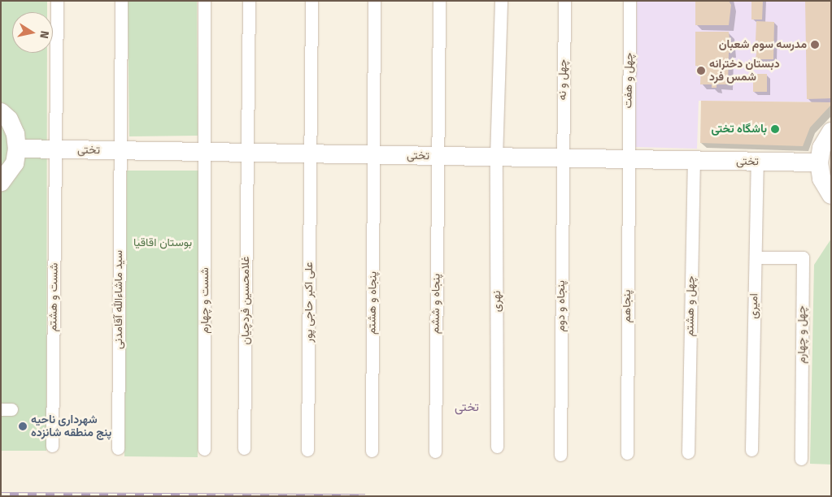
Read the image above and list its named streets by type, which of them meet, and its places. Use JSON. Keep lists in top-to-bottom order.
{
  "streets": {
    "main road": ["تختی"],
    "street": [
      "چهل و نه",
      "چهل و هفت",
      "شست و هشتم",
      "سید ماشاءالله آقامدنی",
      "شست و چهارم",
      "غلامحسین فردچیان",
      "نهری",
      "علی اکبر حاجی پور",
      "پنجاه و هشتم",
      "پنجاه و ششم",
      "پنجاه و دوم",
      "پنجاهم",
      "چهل و هشتم",
      "امیری",
      "چهل و چهارم"
    ]
  },
  "crossings": [
    ["چهل و نه", "تختی"],
    ["چهل و نه", "پنجاه و دوم"],
    ["چهل و هفت", "تختی"],
    ["چهل و هفت", "پنجاهم"],
    ["تختی", "شست و هشتم"],
    ["تختی", "سید ماشاءالله آقامدنی"],
    ["تختی", "شست و چهارم"],
    ["تختی", "غلامحسین فردچیان"],
    ["تختی", "نهری"],
    ["تختی", "علی اکبر حاجی پور"],
    ["تختی", "پنجاه و هشتم"],
    ["تختی", "پنجاه و ششم"],
    ["تختی", "پنجاه و دوم"],
    ["تختی", "پنجاهم"],
    ["تختی", "چهل و هشتم"],
    ["تختی", "امیری"],
    ["امیری", "چهل و چهارم"]
  ],
  "districts": ["تختی"],
  "parks": ["بوستان اقاقیا"],
  "places": [
    "مدرسه سوم شعبان",
    "دبستان دخترانه شمس فرد",
    "باشگاه تختی",
    "شهرداری ناحیه پنج منطقه شانزده"
  ],
  "north": "right"
}
